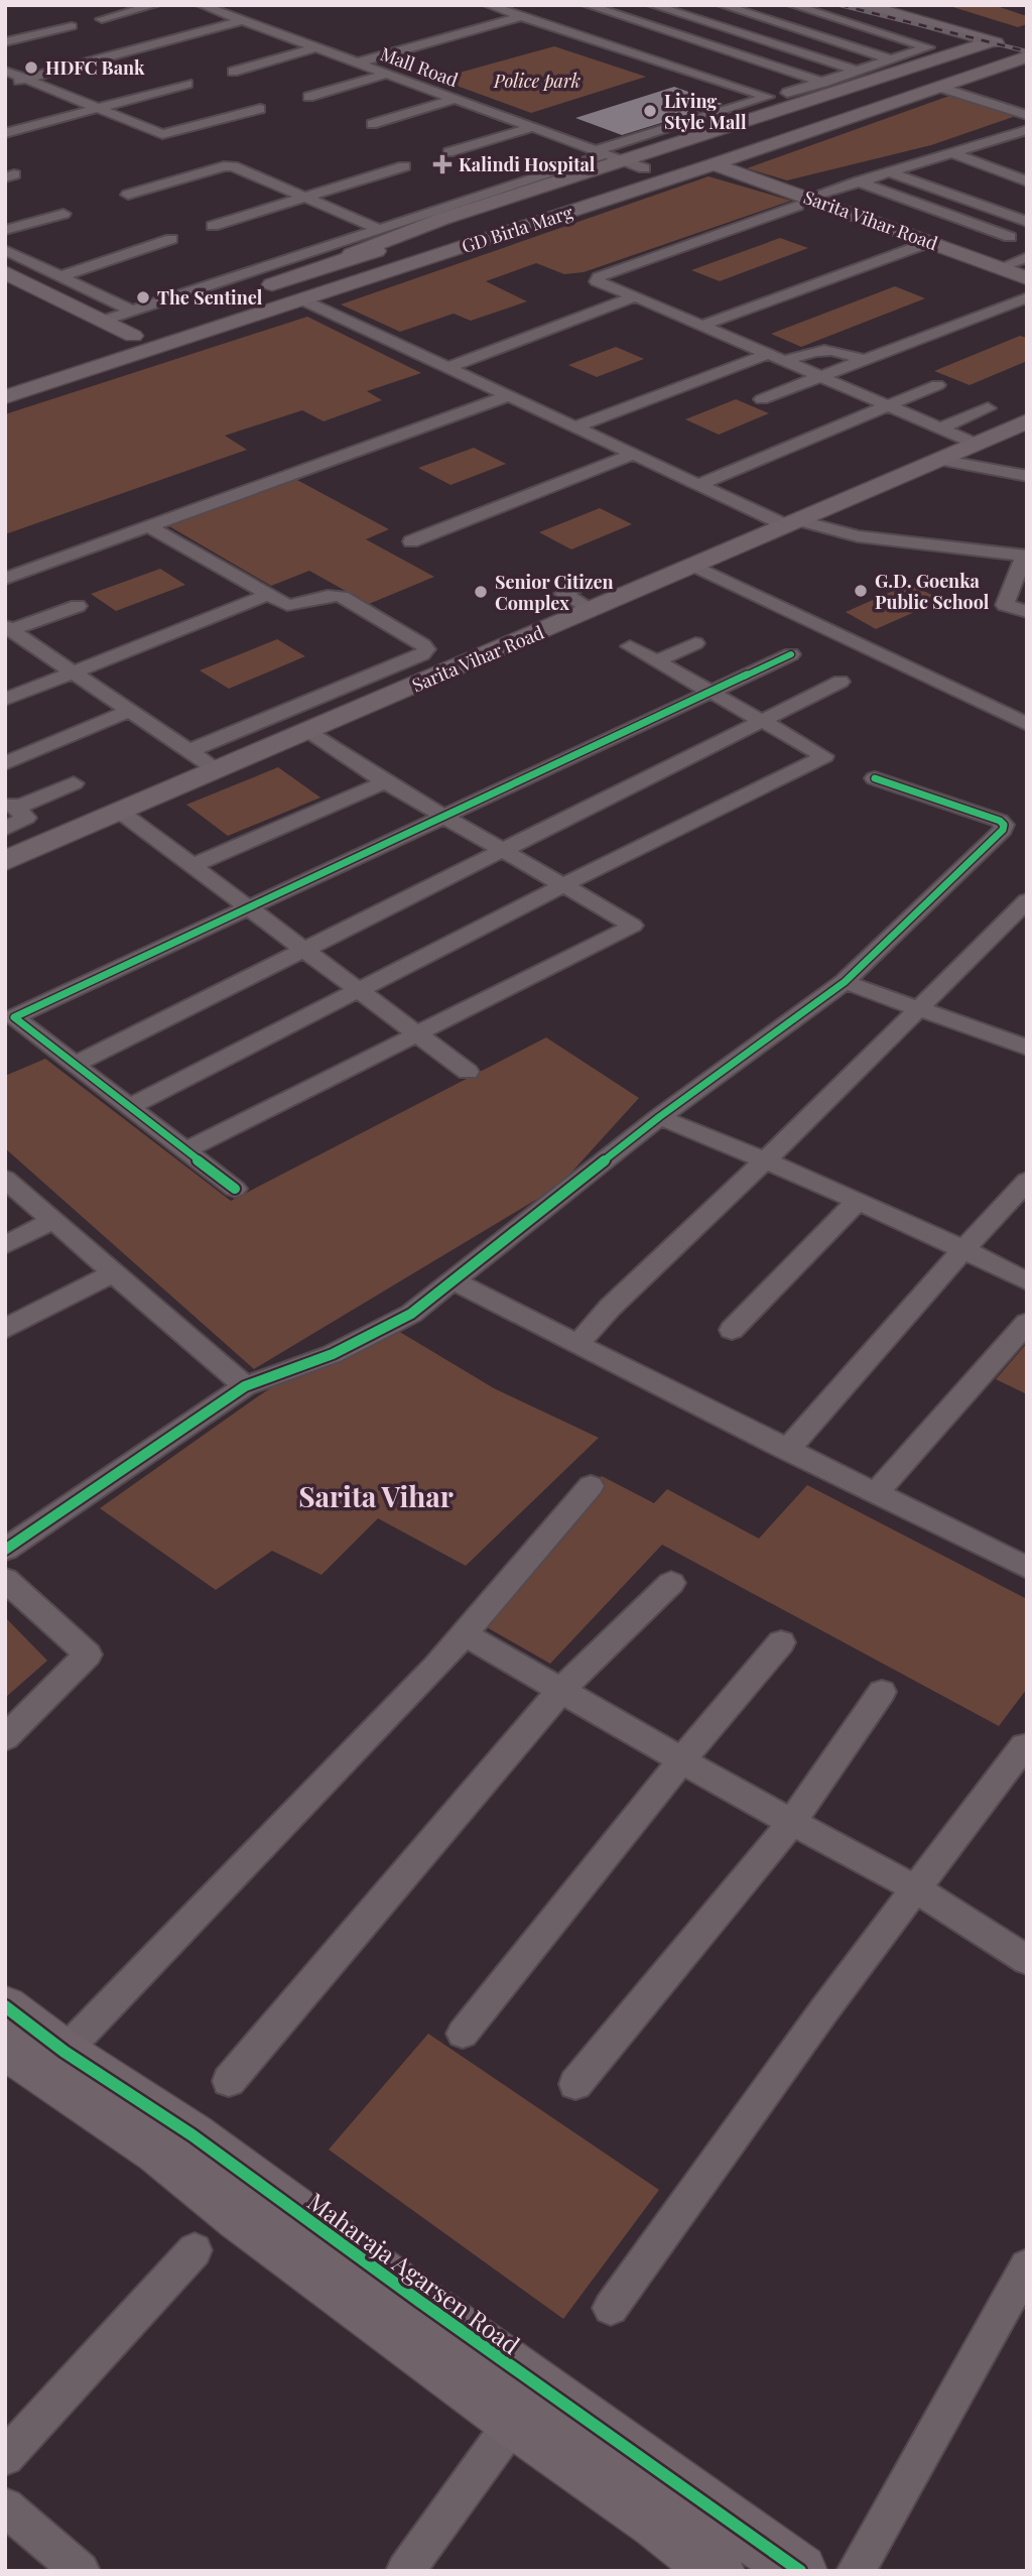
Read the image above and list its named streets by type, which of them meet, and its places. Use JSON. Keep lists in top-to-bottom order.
{
  "streets": {
    "street": [
      "Mall Road",
      "Sarita Vihar Road",
      "GD Birla Marg",
      "Maharaja Agarsen Road"
    ]
  },
  "crossings": [
    ["Mall Road", "GD Birla Marg"],
    ["Sarita Vihar Road", "GD Birla Marg"]
  ],
  "districts": ["Sarita Vihar"],
  "parks": ["Police park"],
  "places": {
    "other": [
      "HDFC Bank",
      "Living Style Mall",
      "The Sentinel",
      "G.D. Goenka Public School",
      "Senior Citizen Complex"
    ],
    "health": ["Kalindi Hospital"]
  }
}
